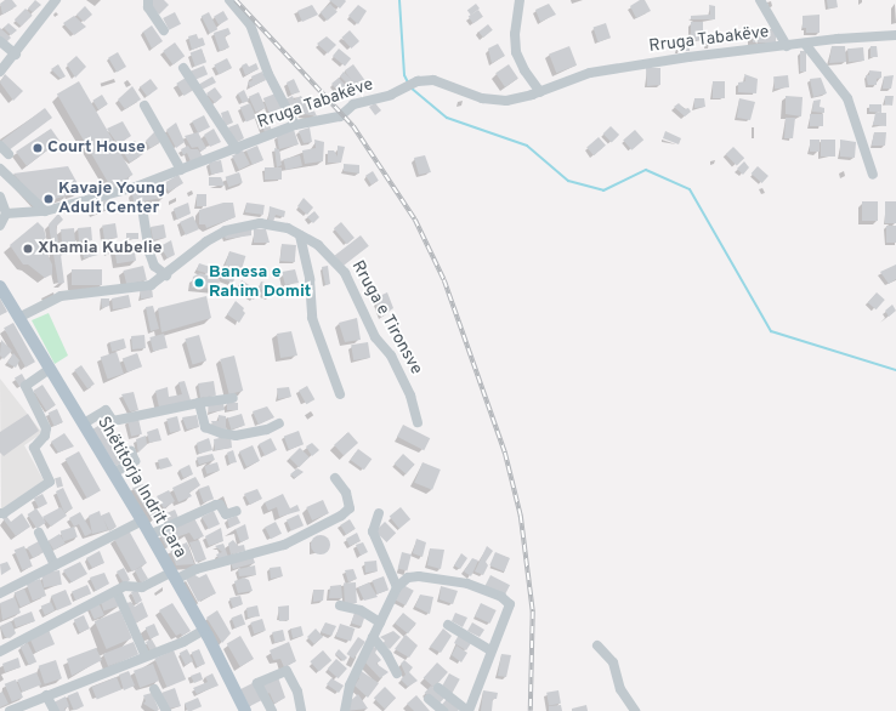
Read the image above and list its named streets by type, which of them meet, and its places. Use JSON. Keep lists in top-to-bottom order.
{
  "streets": {
    "main road": ["Shëtitorja Indrit Cara"],
    "street": ["Rruga Tabakëve", "Rruga e Tironsve"]
  },
  "crossings": [
    ["Rruga e Tironsve", "Shëtitorja Indrit Cara"]
  ],
  "places": [
    "Court House",
    "Kavaje Young Adult Center",
    "Xhamia Kubelie",
    "Banesa e Rahim Domit"
  ]
}
